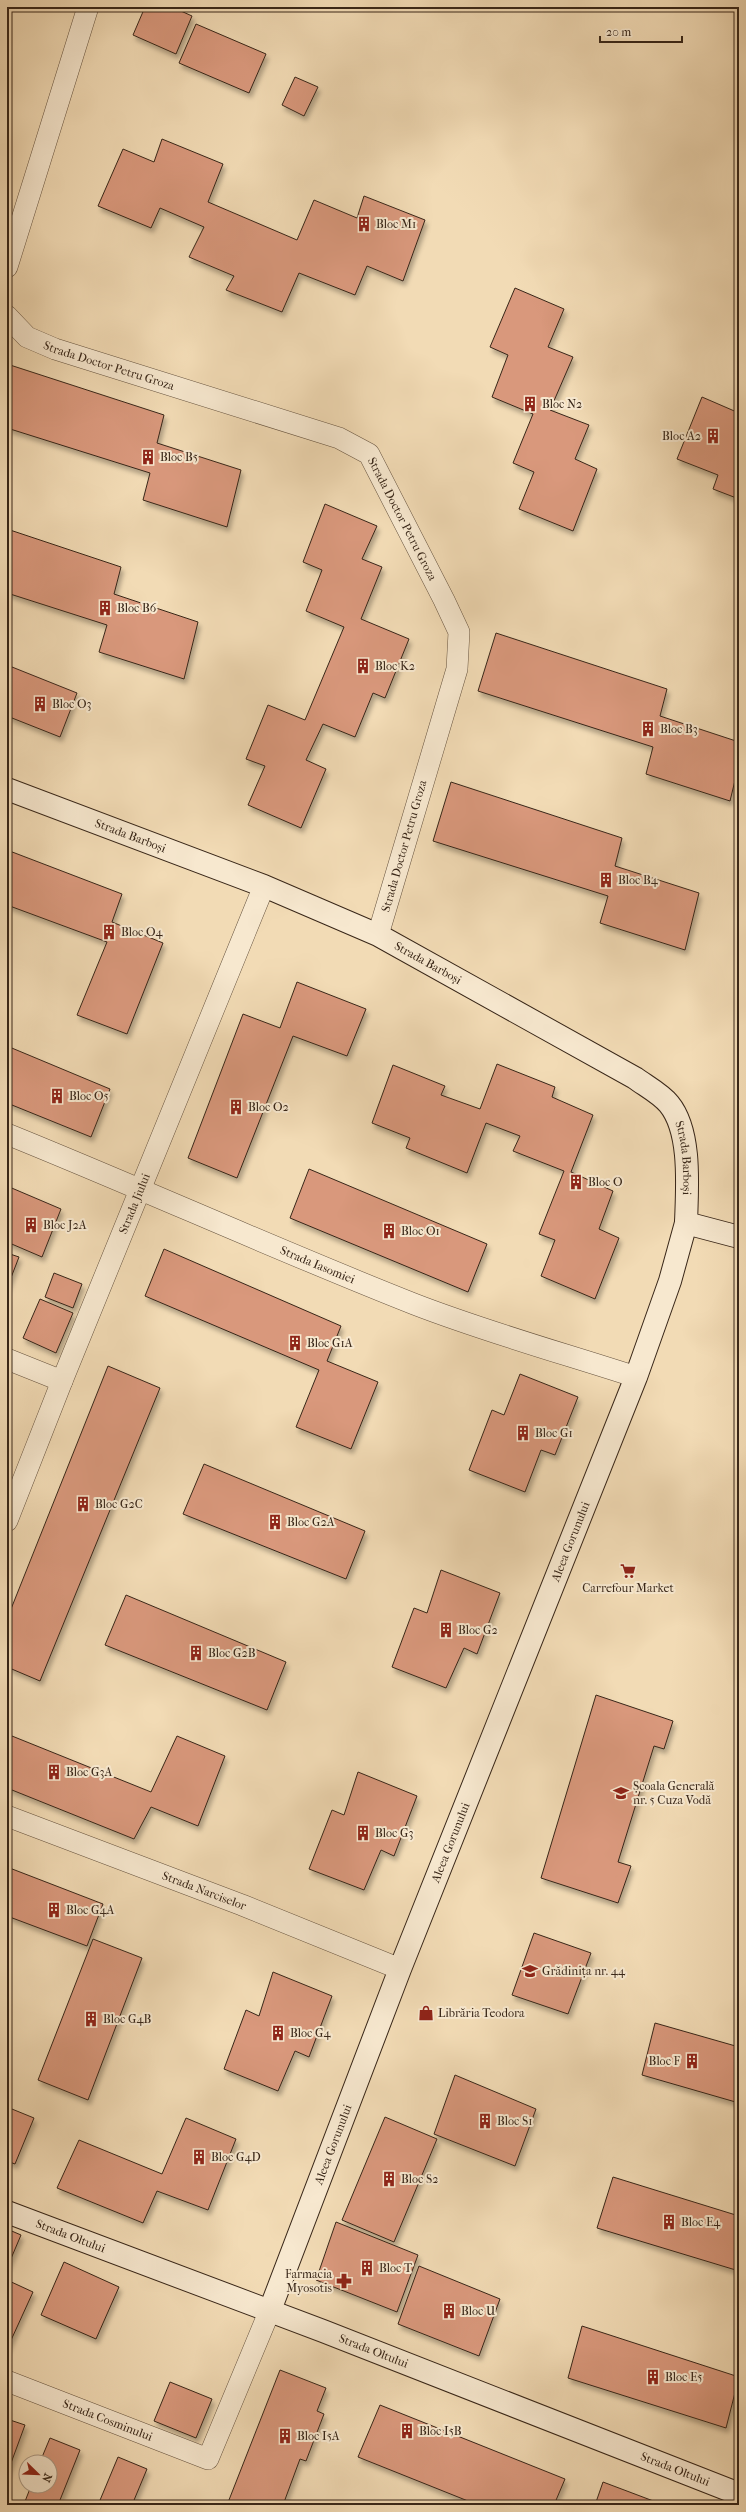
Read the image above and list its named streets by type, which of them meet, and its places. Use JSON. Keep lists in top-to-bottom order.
{
  "streets": {
    "street": [
      "Strada Doctor Petru Groza",
      "Strada Barboși",
      "Strada Jiului",
      "Strada Iasomiei",
      "Aleea Gorunului",
      "Strada Narciselor",
      "Strada Oltului",
      "Strada Cosminului"
    ]
  },
  "crossings": [
    ["Strada Doctor Petru Groza", "Strada Barboși"],
    ["Strada Barboși", "Strada Jiului"],
    ["Strada Barboși", "Aleea Gorunului"],
    ["Strada Jiului", "Strada Iasomiei"],
    ["Strada Iasomiei", "Aleea Gorunului"],
    ["Aleea Gorunului", "Strada Narciselor"],
    ["Aleea Gorunului", "Strada Oltului"],
    ["Aleea Gorunului", "Strada Cosminului"]
  ],
  "places": {
    "building": [
      "Bloc M1",
      "Bloc N2",
      "Bloc A2",
      "Bloc B5",
      "Bloc B6",
      "Bloc K2",
      "Bloc O3",
      "Bloc B3",
      "Bloc B4",
      "Bloc O4",
      "Bloc O5",
      "Bloc O2",
      "Bloc O",
      "Bloc J2A",
      "Bloc O1",
      "Bloc G1A",
      "Bloc G1",
      "Bloc G2C",
      "Bloc G2A",
      "Bloc G2",
      "Bloc G2B",
      "Bloc G3A",
      "Bloc G3",
      "Bloc G4A",
      "Bloc G4B",
      "Bloc G4",
      "Bloc F",
      "Bloc S1",
      "Bloc G4D",
      "Bloc S2",
      "Bloc E4",
      "Bloc T",
      "Bloc U",
      "Bloc E5",
      "Bloc I5B",
      "Bloc I5A"
    ],
    "supermarket": ["Carrefour Market"],
    "school or university": ["Școala Generală nr. 5 Cuza Vodă", "Grădinița nr. 44"],
    "shop": ["Librăria Teodora"],
    "pharmacy": ["Farmacia Myosotis"]
  },
  "scale_bar": "20 m",
  "north": "bottom right"
}
